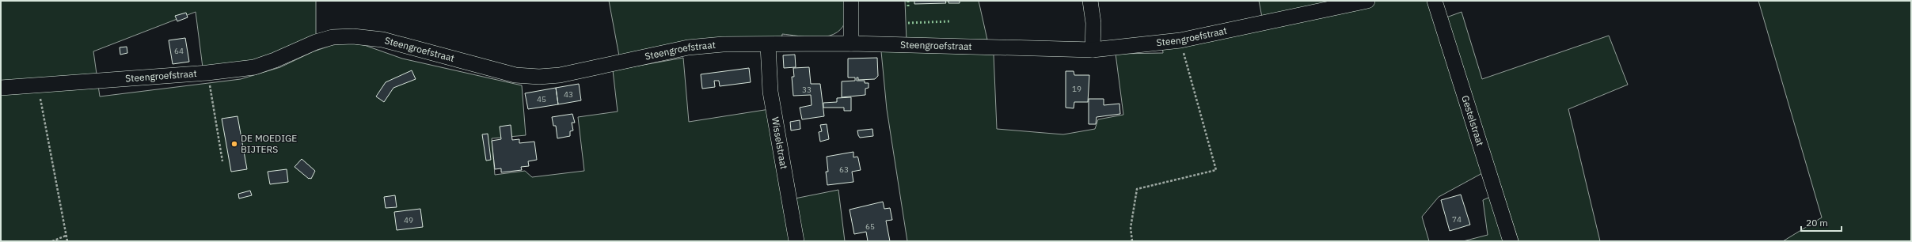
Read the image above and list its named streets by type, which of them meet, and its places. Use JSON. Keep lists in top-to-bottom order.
{
  "streets": {
    "street": ["Steengroefstraat", "Gestelstraat", "Wisselstraat"]
  },
  "crossings": [
    ["Steengroefstraat", "Wisselstraat"]
  ],
  "places": ["DE MOEDIGE BIJTERS"],
  "house_numbers": [
    "64",
    "19",
    "33",
    "43",
    "45",
    "63",
    "74",
    "49",
    "65"
  ],
  "scale_bar": "20 m"
}
